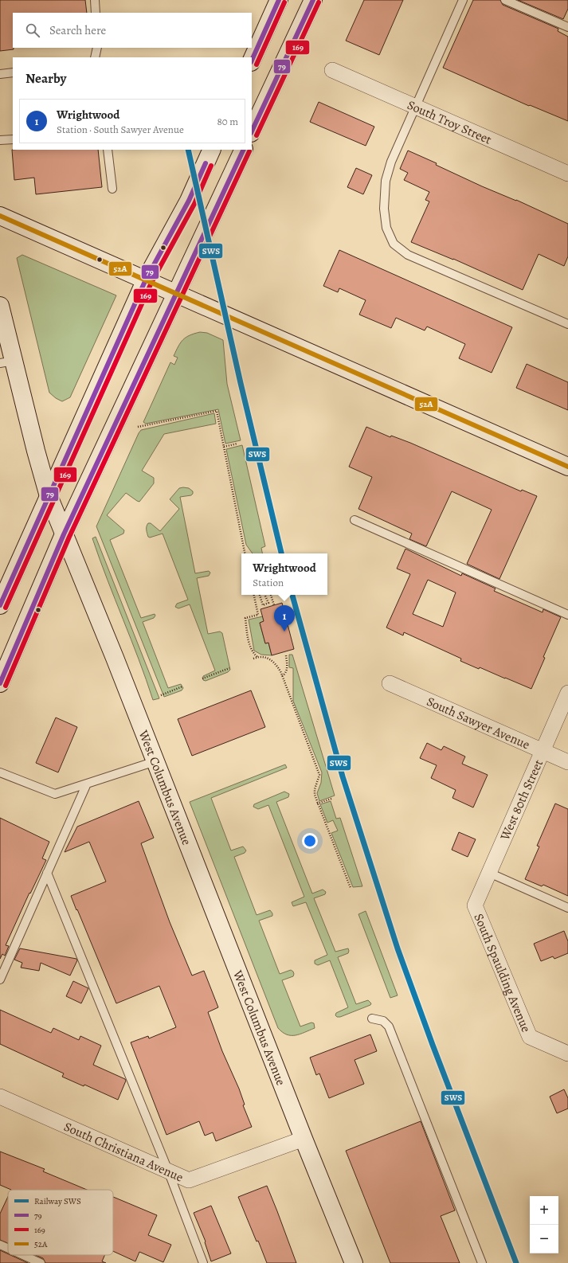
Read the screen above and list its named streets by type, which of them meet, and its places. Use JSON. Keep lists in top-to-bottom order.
{
  "streets": {
    "main road": ["West Columbus Avenue"],
    "street": [
      "South Troy Street",
      "South Sawyer Avenue",
      "West 80th Street",
      "South Spaulding Avenue",
      "South Christiana Avenue"
    ]
  },
  "crossings": [
    ["South Sawyer Avenue", "West 80th Street"],
    ["West Columbus Avenue", "South Christiana Avenue"],
    ["West 80th Street", "South Spaulding Avenue"]
  ],
  "lines": [
    "transit line 79",
    "transit line 169",
    "rail line SWS",
    "transit line 52A"
  ],
  "legend": [
    "Railway SWS",
    "79",
    "169",
    "52A"
  ],
  "page": {
    "search": "Search here",
    "heading": "Nearby",
    "list": [
      {
        "mark": "1",
        "name": "Wrightwood",
        "note": "Station · South Sawyer Avenue",
        "value": "80 m"
      }
    ],
    "popup": ["Wrightwood", "Station"],
    "pins": "1",
    "map_buttons": ["+", "−"]
  }
}
